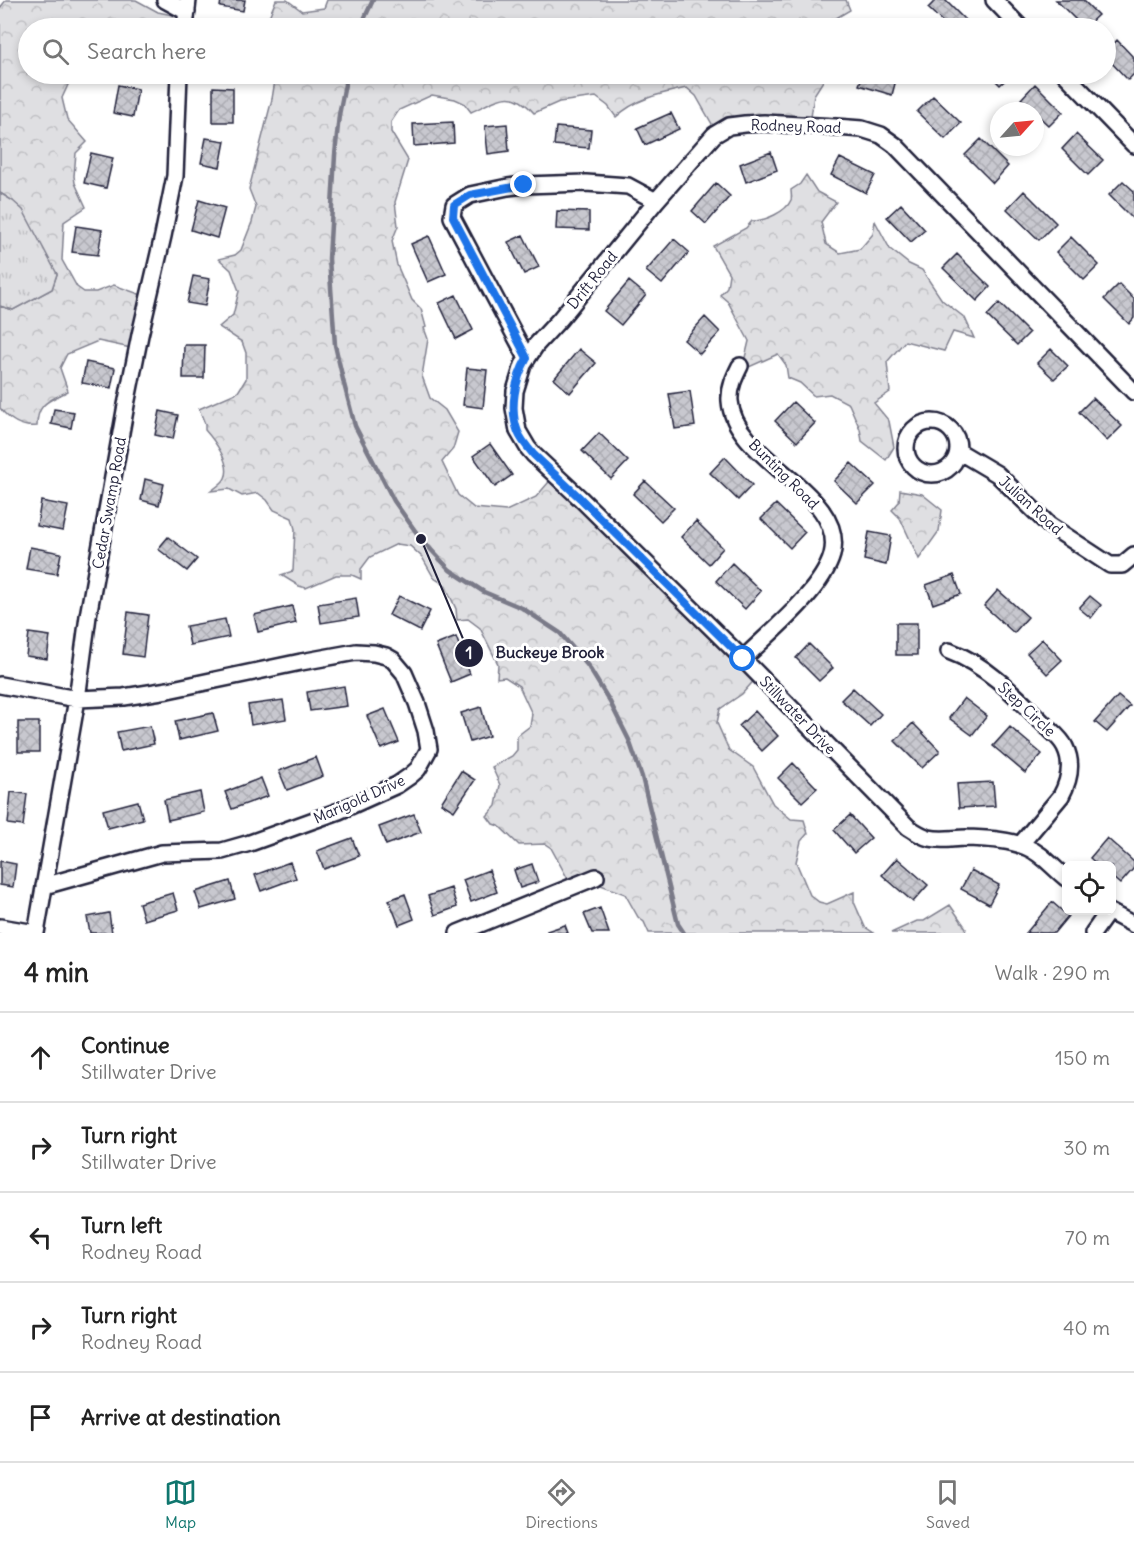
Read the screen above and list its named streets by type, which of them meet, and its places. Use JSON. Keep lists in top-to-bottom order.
{
  "streets": {
    "street": [
      "Rodney Road",
      "Drift Road",
      "Bunting Road",
      "Cedar Swamp Road",
      "Julian Road",
      "Step Circle",
      "Stillwater Drive",
      "Marigold Drive"
    ]
  },
  "crossings": [
    ["Rodney Road", "Drift Road"],
    ["Drift Road", "Stillwater Drive"],
    ["Bunting Road", "Stillwater Drive"],
    ["Cedar Swamp Road", "Marigold Drive"],
    ["Step Circle", "Stillwater Drive"]
  ],
  "places": ["Buckeye Brook"],
  "north": "top right",
  "page": {
    "search": "Search here",
    "heading": ["4 min", "Walk · 290 m"],
    "list": [
      ["Continue", "Stillwater Drive", "150 m"],
      ["Turn right", "Stillwater Drive", "30 m"],
      ["Turn left", "Rodney Road", "70 m"],
      ["Turn right", "Rodney Road", "40 m"],
      "Arrive at destination"
    ],
    "nav": ["Map", "Directions", "Saved"]
  }
}
